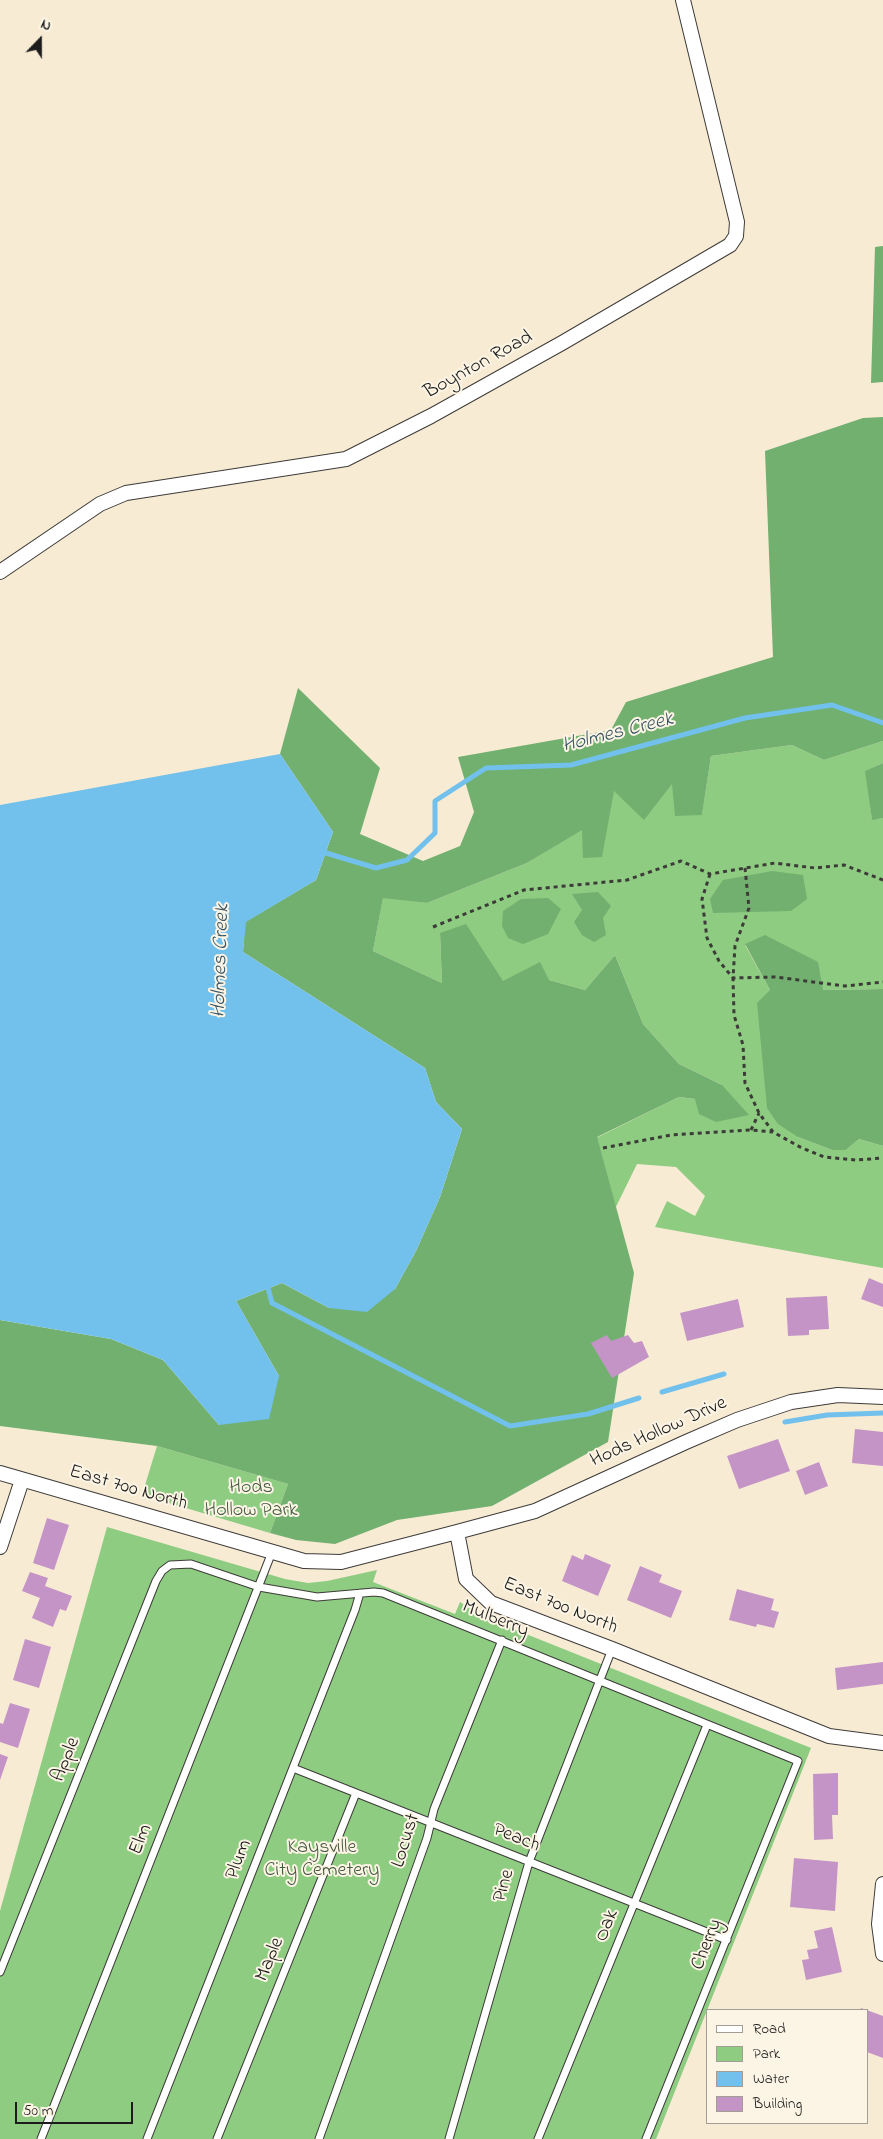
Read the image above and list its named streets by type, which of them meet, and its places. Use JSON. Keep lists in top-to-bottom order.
{
  "streets": {
    "street": ["Boynton Road", "Hods Hollow Drive", "East 700 North"],
    "lane": [
      "Mulberry",
      "Apple",
      "Peach",
      "Elm",
      "Locust",
      "Plum",
      "Pine",
      "Oak",
      "Cherry",
      "Maple"
    ]
  },
  "crossings": [
    ["Hods Hollow Drive", "East 700 North"],
    ["East 700 North", "Elm"],
    ["East 700 North", "Pine"],
    ["Mulberry", "Apple"],
    ["Mulberry", "Elm"],
    ["Mulberry", "Locust"],
    ["Mulberry", "Plum"],
    ["Mulberry", "Pine"],
    ["Mulberry", "Oak"],
    ["Mulberry", "Cherry"],
    ["Peach", "Locust"],
    ["Peach", "Plum"],
    ["Peach", "Pine"],
    ["Peach", "Oak"],
    ["Peach", "Cherry"],
    ["Peach", "Maple"]
  ],
  "water": ["Holmes Creek"],
  "parks": ["Hods Hollow Park", "Kaysville City Cemetery"],
  "legend": [
    "Road",
    "Park",
    "Water",
    "Building"
  ],
  "scale_bar": "50 m",
  "north": "top"
}
